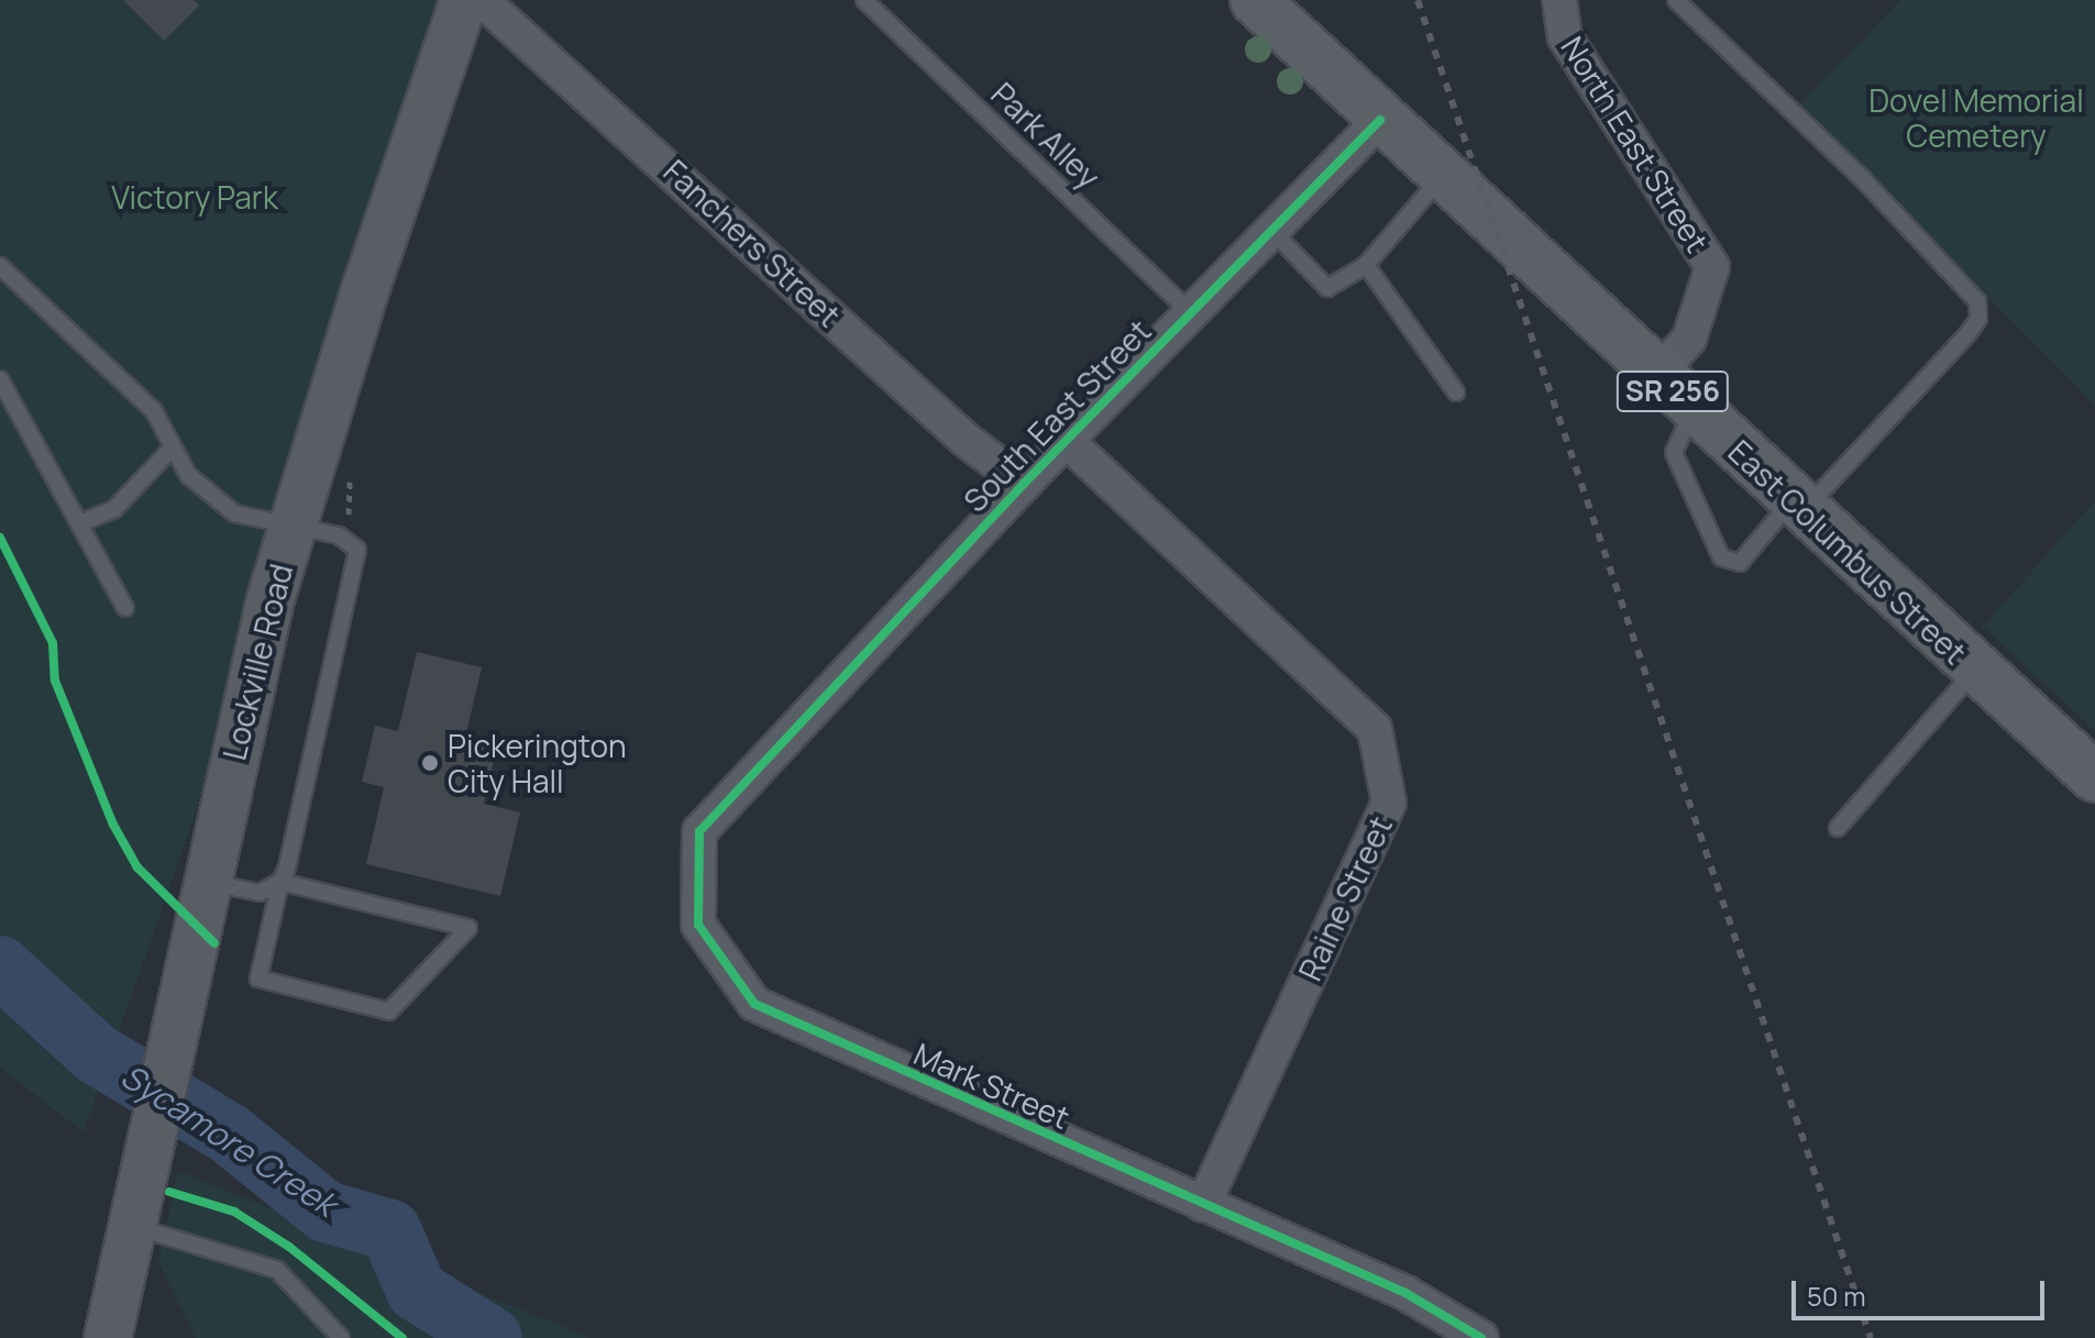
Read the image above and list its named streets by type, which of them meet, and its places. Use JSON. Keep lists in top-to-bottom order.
{
  "streets": {
    "main road": ["SR 256", "East Columbus Street", "Lockville Road"],
    "street": [
      "North East Street",
      "Fanchers Street",
      "South East Street",
      "Raine Street",
      "Mark Street"
    ],
    "lane": ["Park Alley"]
  },
  "crossings": [
    ["Park Alley", "South East Street"],
    ["North East Street", "East Columbus Street"],
    ["Fanchers Street", "South East Street"],
    ["South East Street", "East Columbus Street"],
    ["South East Street", "Raine Street"],
    ["South East Street", "Mark Street"],
    ["Raine Street", "Mark Street"]
  ],
  "water": ["Sycamore Creek"],
  "parks": ["Dovel Memorial Cemetery", "Victory Park"],
  "places": ["Pickerington City Hall"],
  "scale_bar": "50 m"
}
